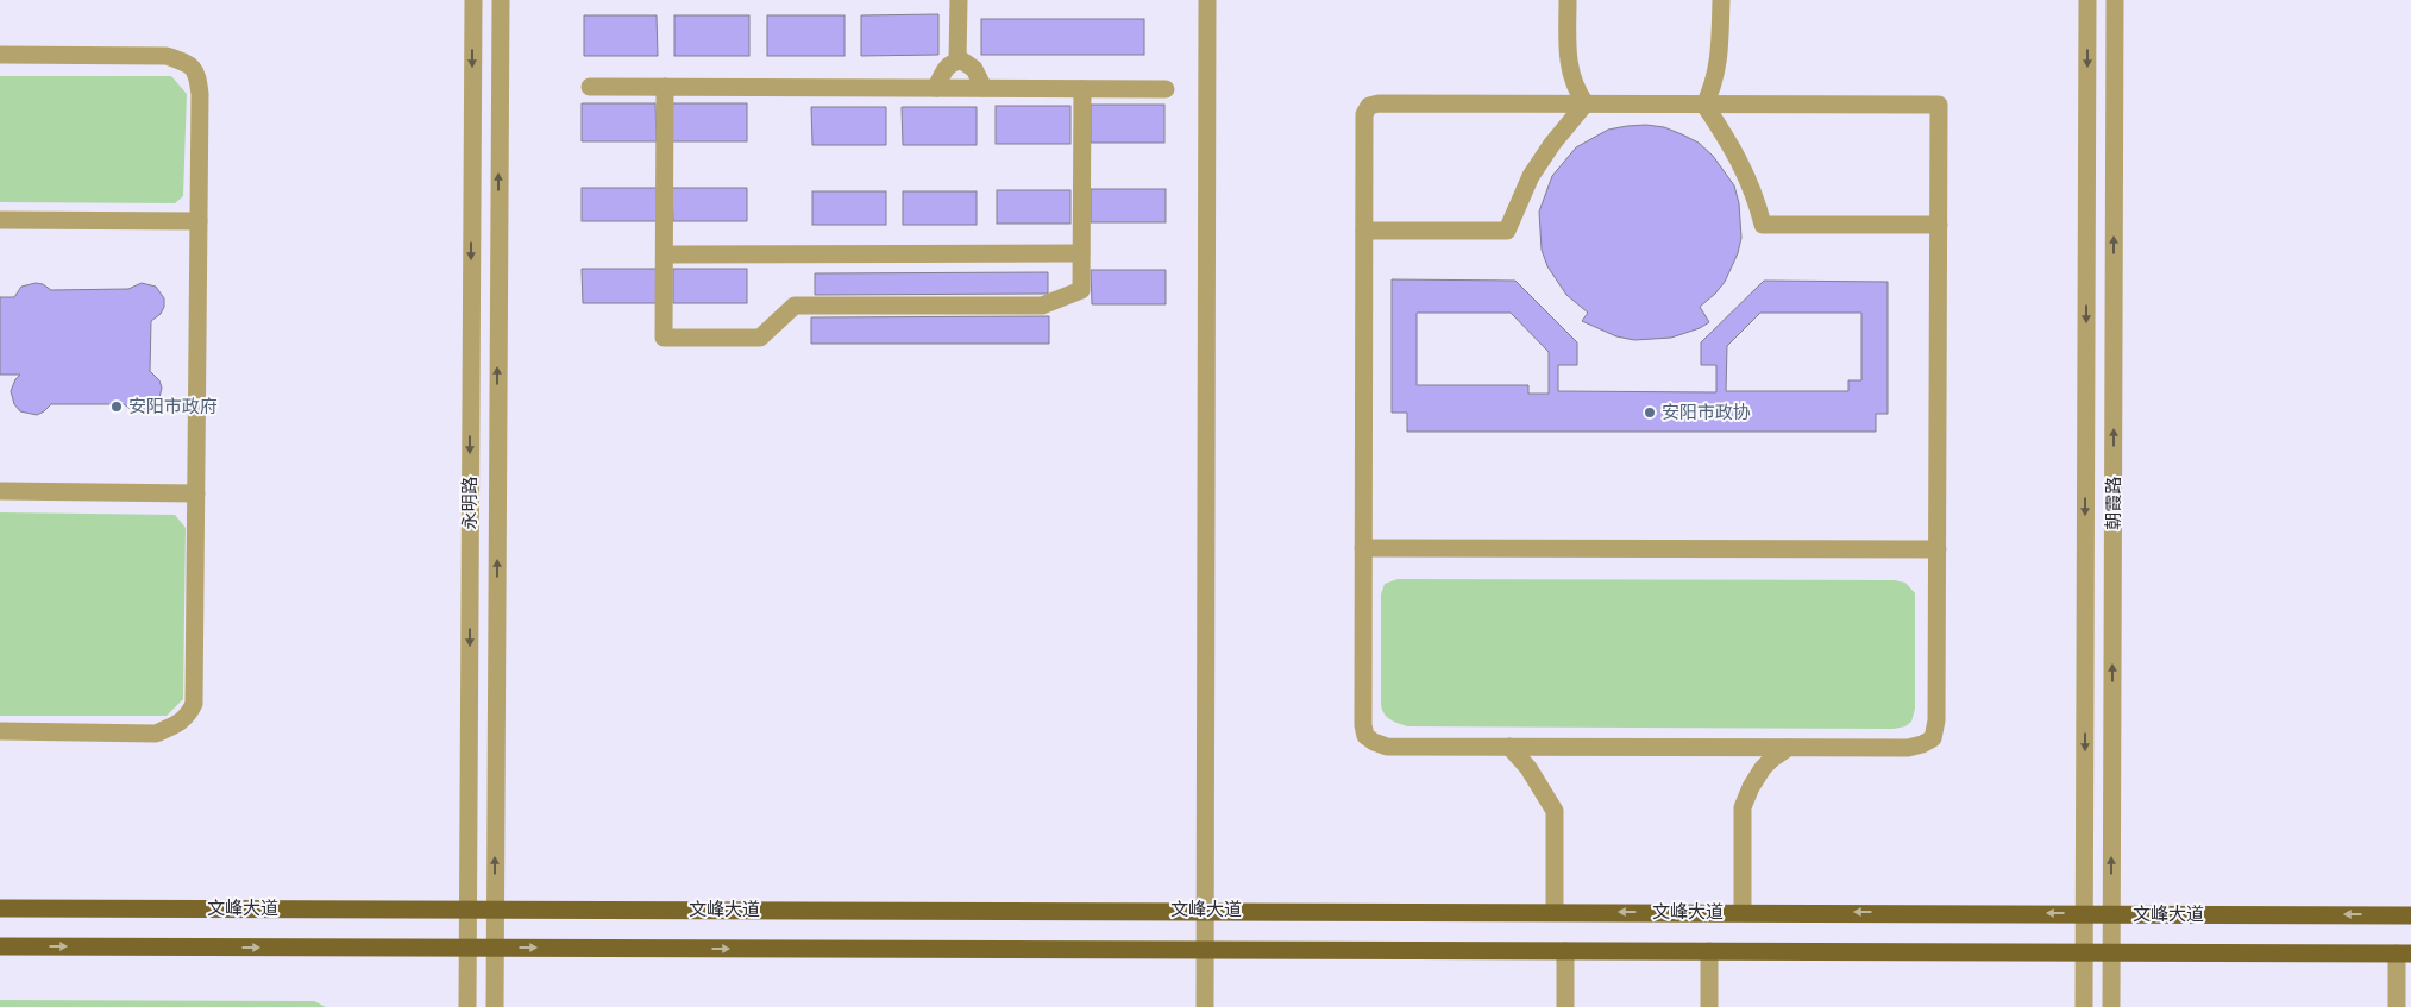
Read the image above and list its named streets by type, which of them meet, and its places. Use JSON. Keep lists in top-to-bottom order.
{
  "streets": {
    "main road": ["文峰大道"],
    "street": ["永明路", "朝霞路"]
  },
  "crossings": [
    ["永明路", "文峰大道"],
    ["朝霞路", "文峰大道"]
  ],
  "places": ["安阳市政府", "安阳市政协"]
}
